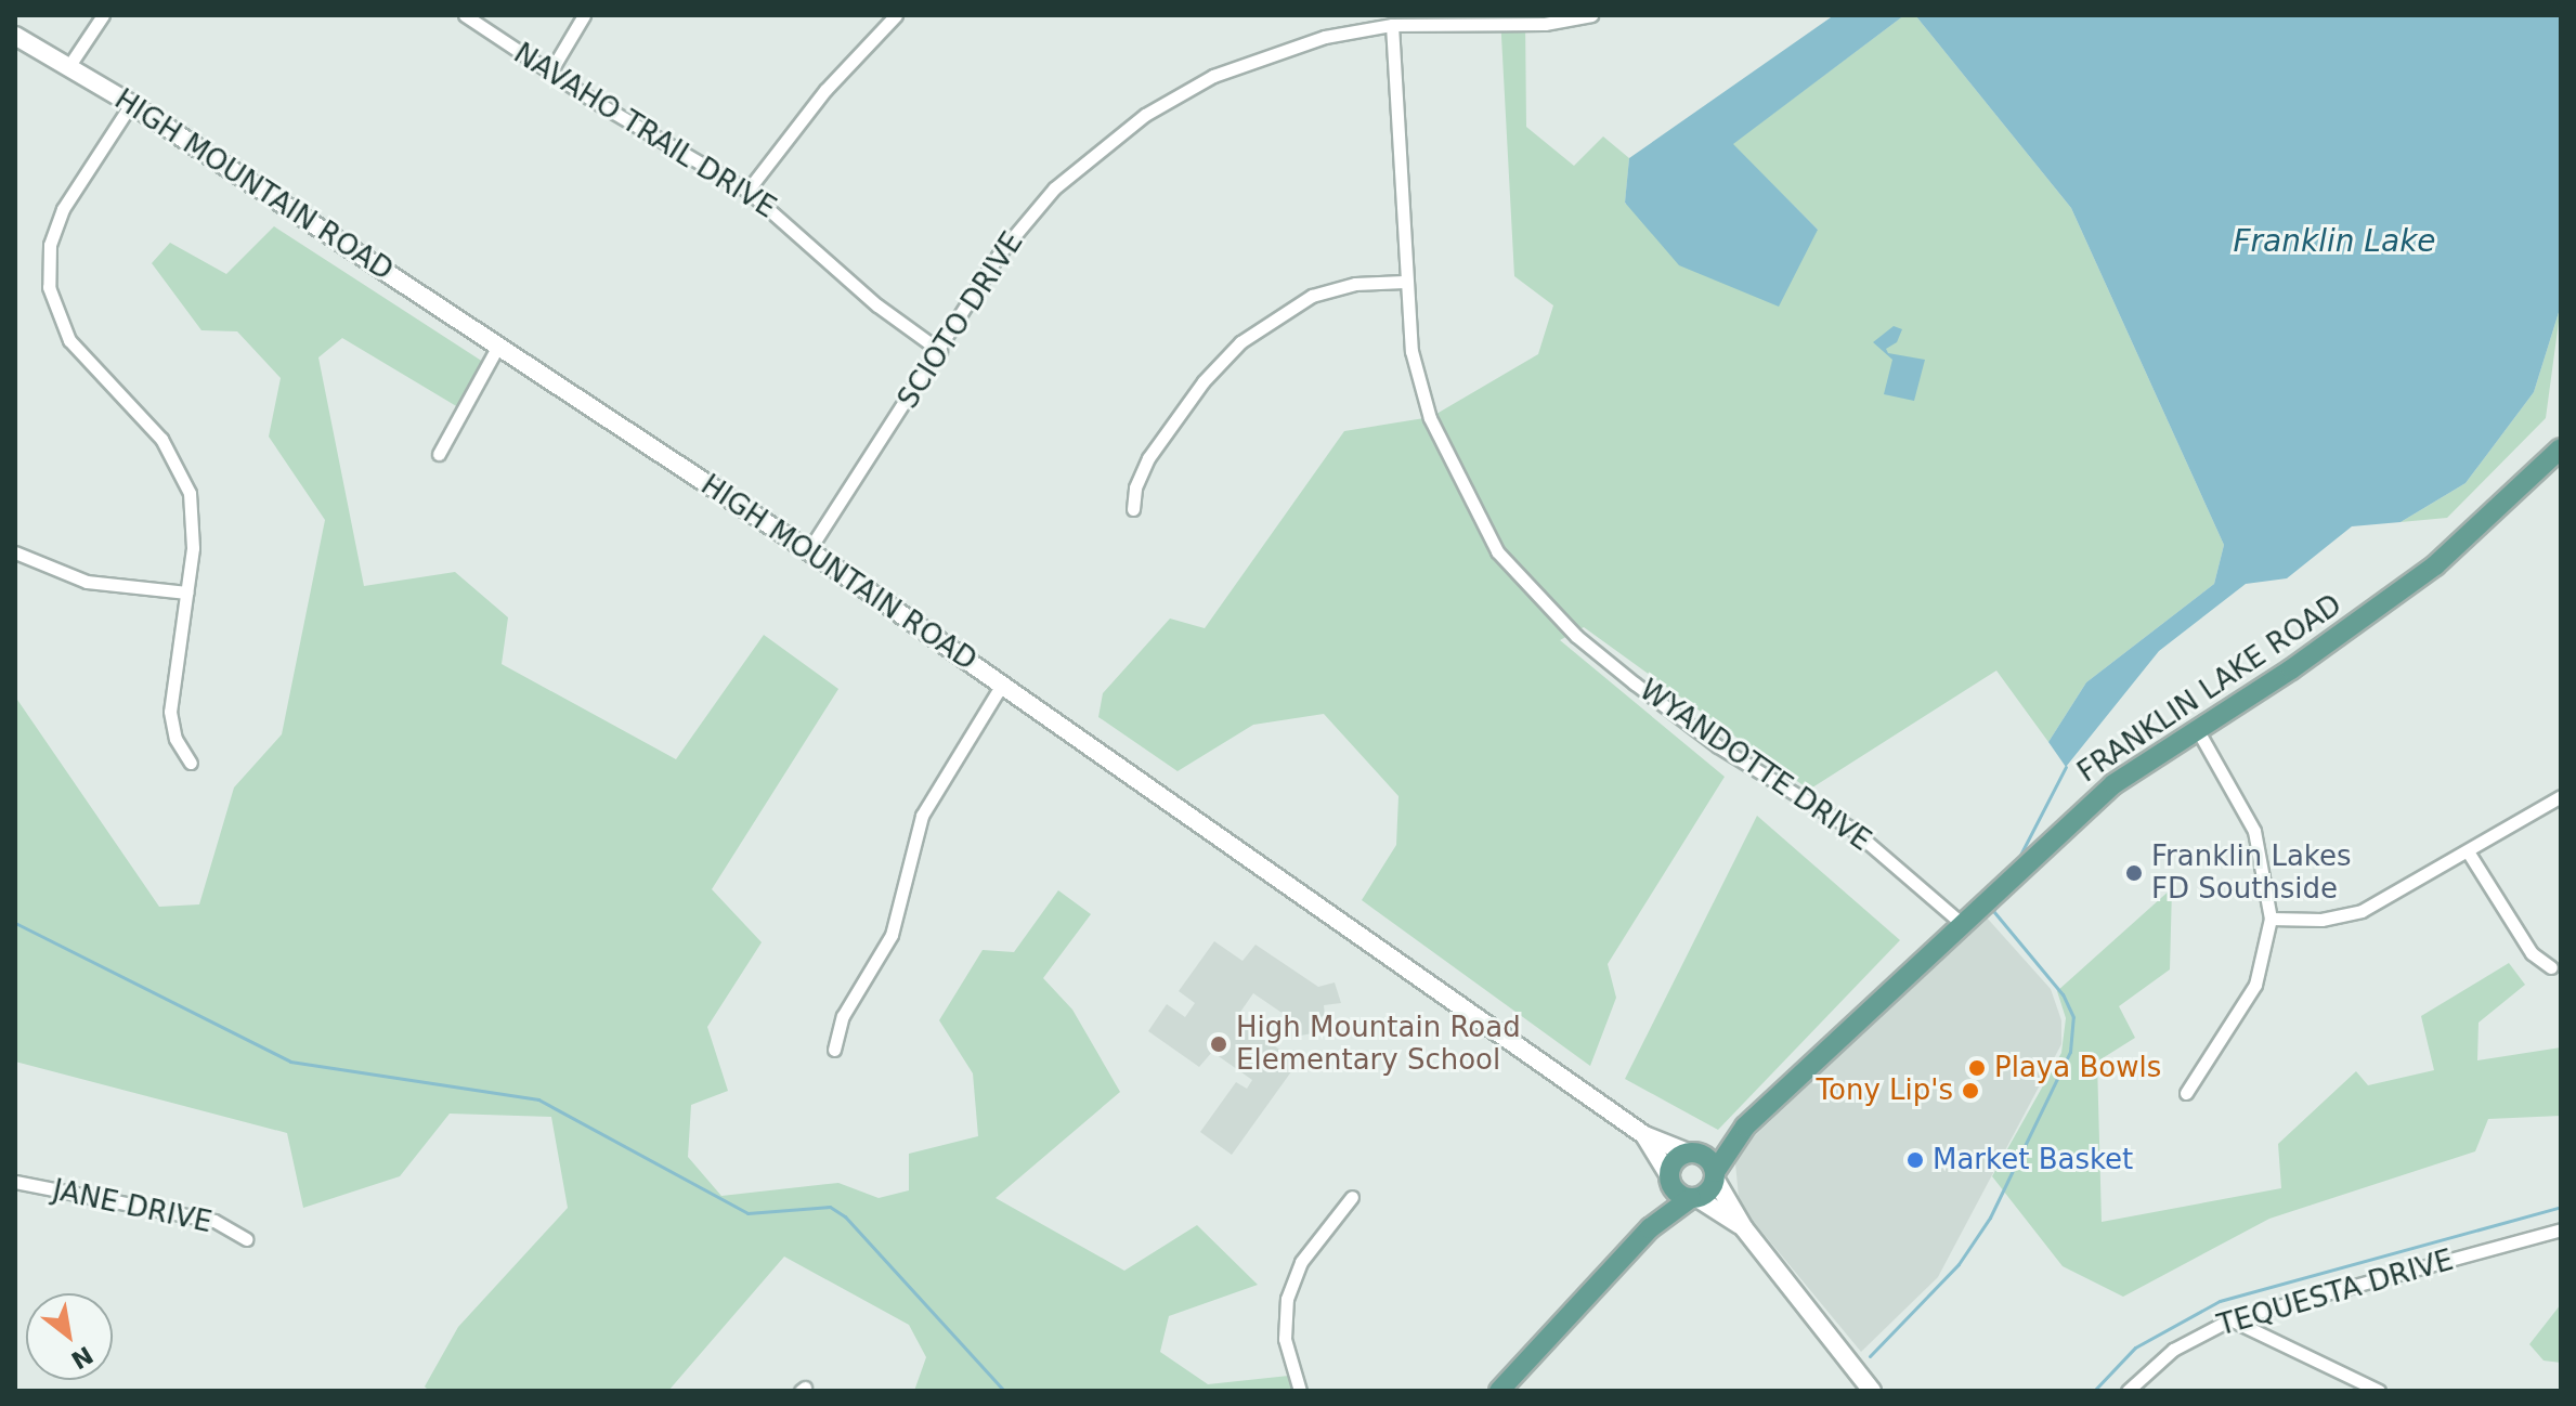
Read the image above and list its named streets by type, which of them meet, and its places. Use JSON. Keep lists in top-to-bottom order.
{
  "streets": {
    "main road": ["HIGH MOUNTAIN ROAD", "FRANKLIN LAKE ROAD"],
    "street": [
      "NAVAHO TRAIL DRIVE",
      "SCIOTO DRIVE",
      "WYANDOTTE DRIVE",
      "JANE DRIVE",
      "TEQUESTA DRIVE"
    ]
  },
  "crossings": [
    ["NAVAHO TRAIL DRIVE", "SCIOTO DRIVE"],
    ["HIGH MOUNTAIN ROAD", "SCIOTO DRIVE"],
    ["HIGH MOUNTAIN ROAD", "FRANKLIN LAKE ROAD"],
    ["SCIOTO DRIVE", "WYANDOTTE DRIVE"],
    ["FRANKLIN LAKE ROAD", "WYANDOTTE DRIVE"]
  ],
  "water": ["Franklin Lake"],
  "places": [
    "Franklin Lakes FD Southside",
    "High Mountain Road Elementary School",
    "Playa Bowls",
    "Tony Lip's",
    "Market Basket"
  ],
  "north": "bottom right"
}
